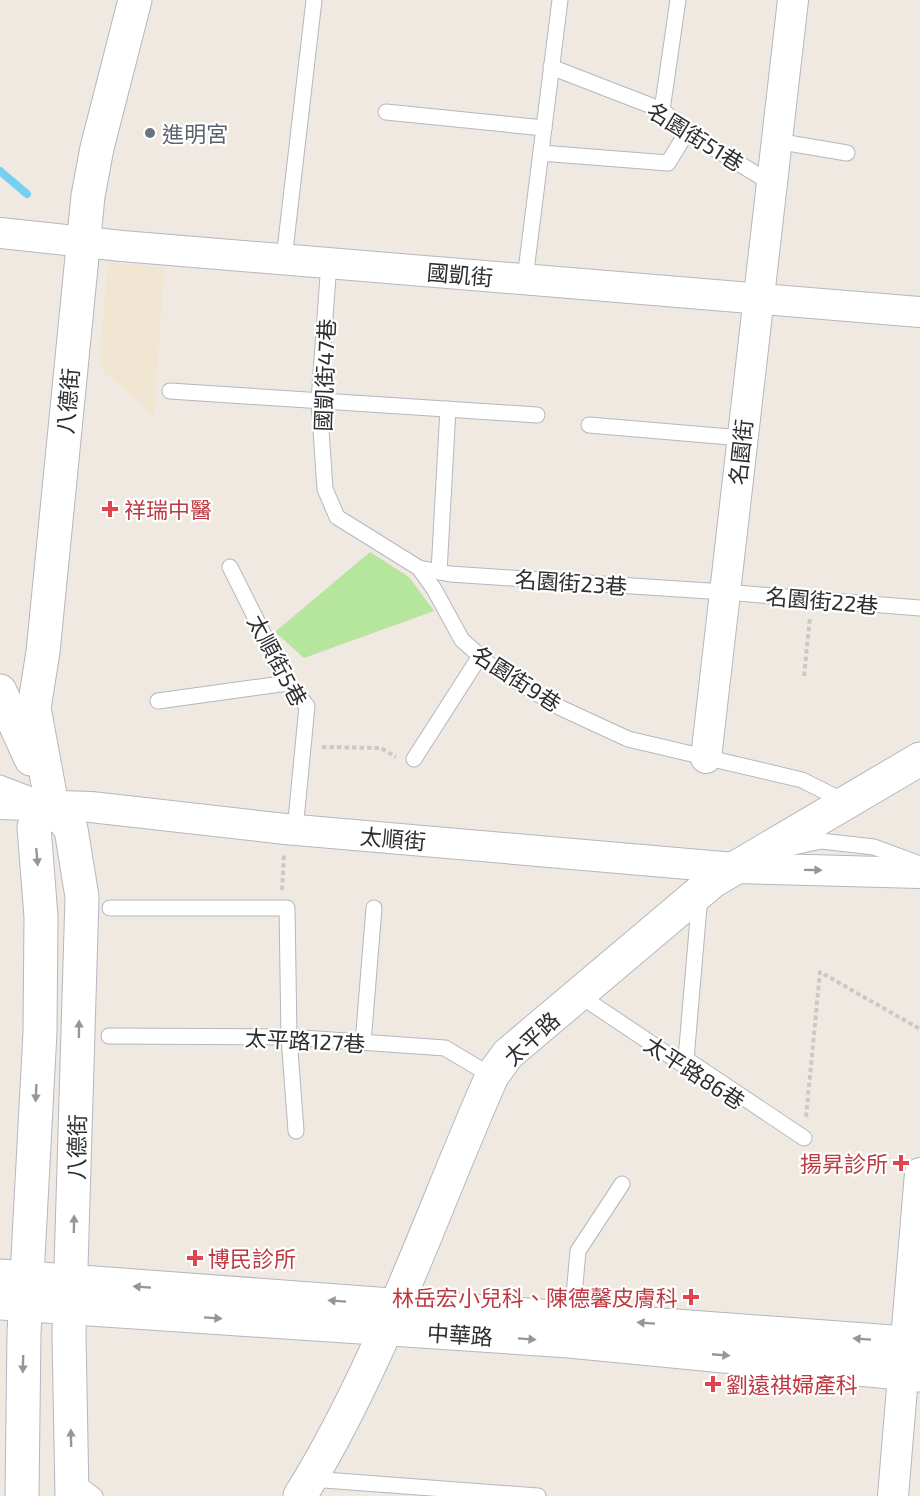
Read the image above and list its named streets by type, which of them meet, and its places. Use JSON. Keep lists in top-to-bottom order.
{
  "streets": {
    "street": [
      "國凱街",
      "八德街",
      "名園街",
      "太順街",
      "太平路",
      "中華路"
    ],
    "lane": [
      "名園街51巷",
      "國凱街47巷",
      "名園街23巷",
      "名園街22巷",
      "太順街5巷",
      "名園街9巷",
      "太平路127巷",
      "太平路86巷"
    ]
  },
  "crossings": [
    ["名園街51巷", "名園街"],
    ["國凱街", "國凱街47巷"],
    ["國凱街", "八德街"],
    ["國凱街", "名園街"],
    ["國凱街47巷", "名園街9巷"],
    ["八德街", "太順街"],
    ["八德街", "中華路"],
    ["名園街", "名園街23巷"],
    ["名園街", "名園街22巷"],
    ["名園街", "名園街9巷"],
    ["名園街23巷", "名園街22巷"],
    ["名園街23巷", "名園街9巷"],
    ["太順街5巷", "太順街"],
    ["太順街", "太平路"],
    ["太平路", "太平路127巷"],
    ["太平路", "太平路86巷"],
    ["太平路", "中華路"]
  ],
  "places": {
    "other": ["進明宮"],
    "health": [
      "祥瑞中醫",
      "揚昇診所",
      "博民診所",
      "林岳宏小兒科、陳德馨皮膚科",
      "劉遠祺婦產科"
    ]
  }
}
